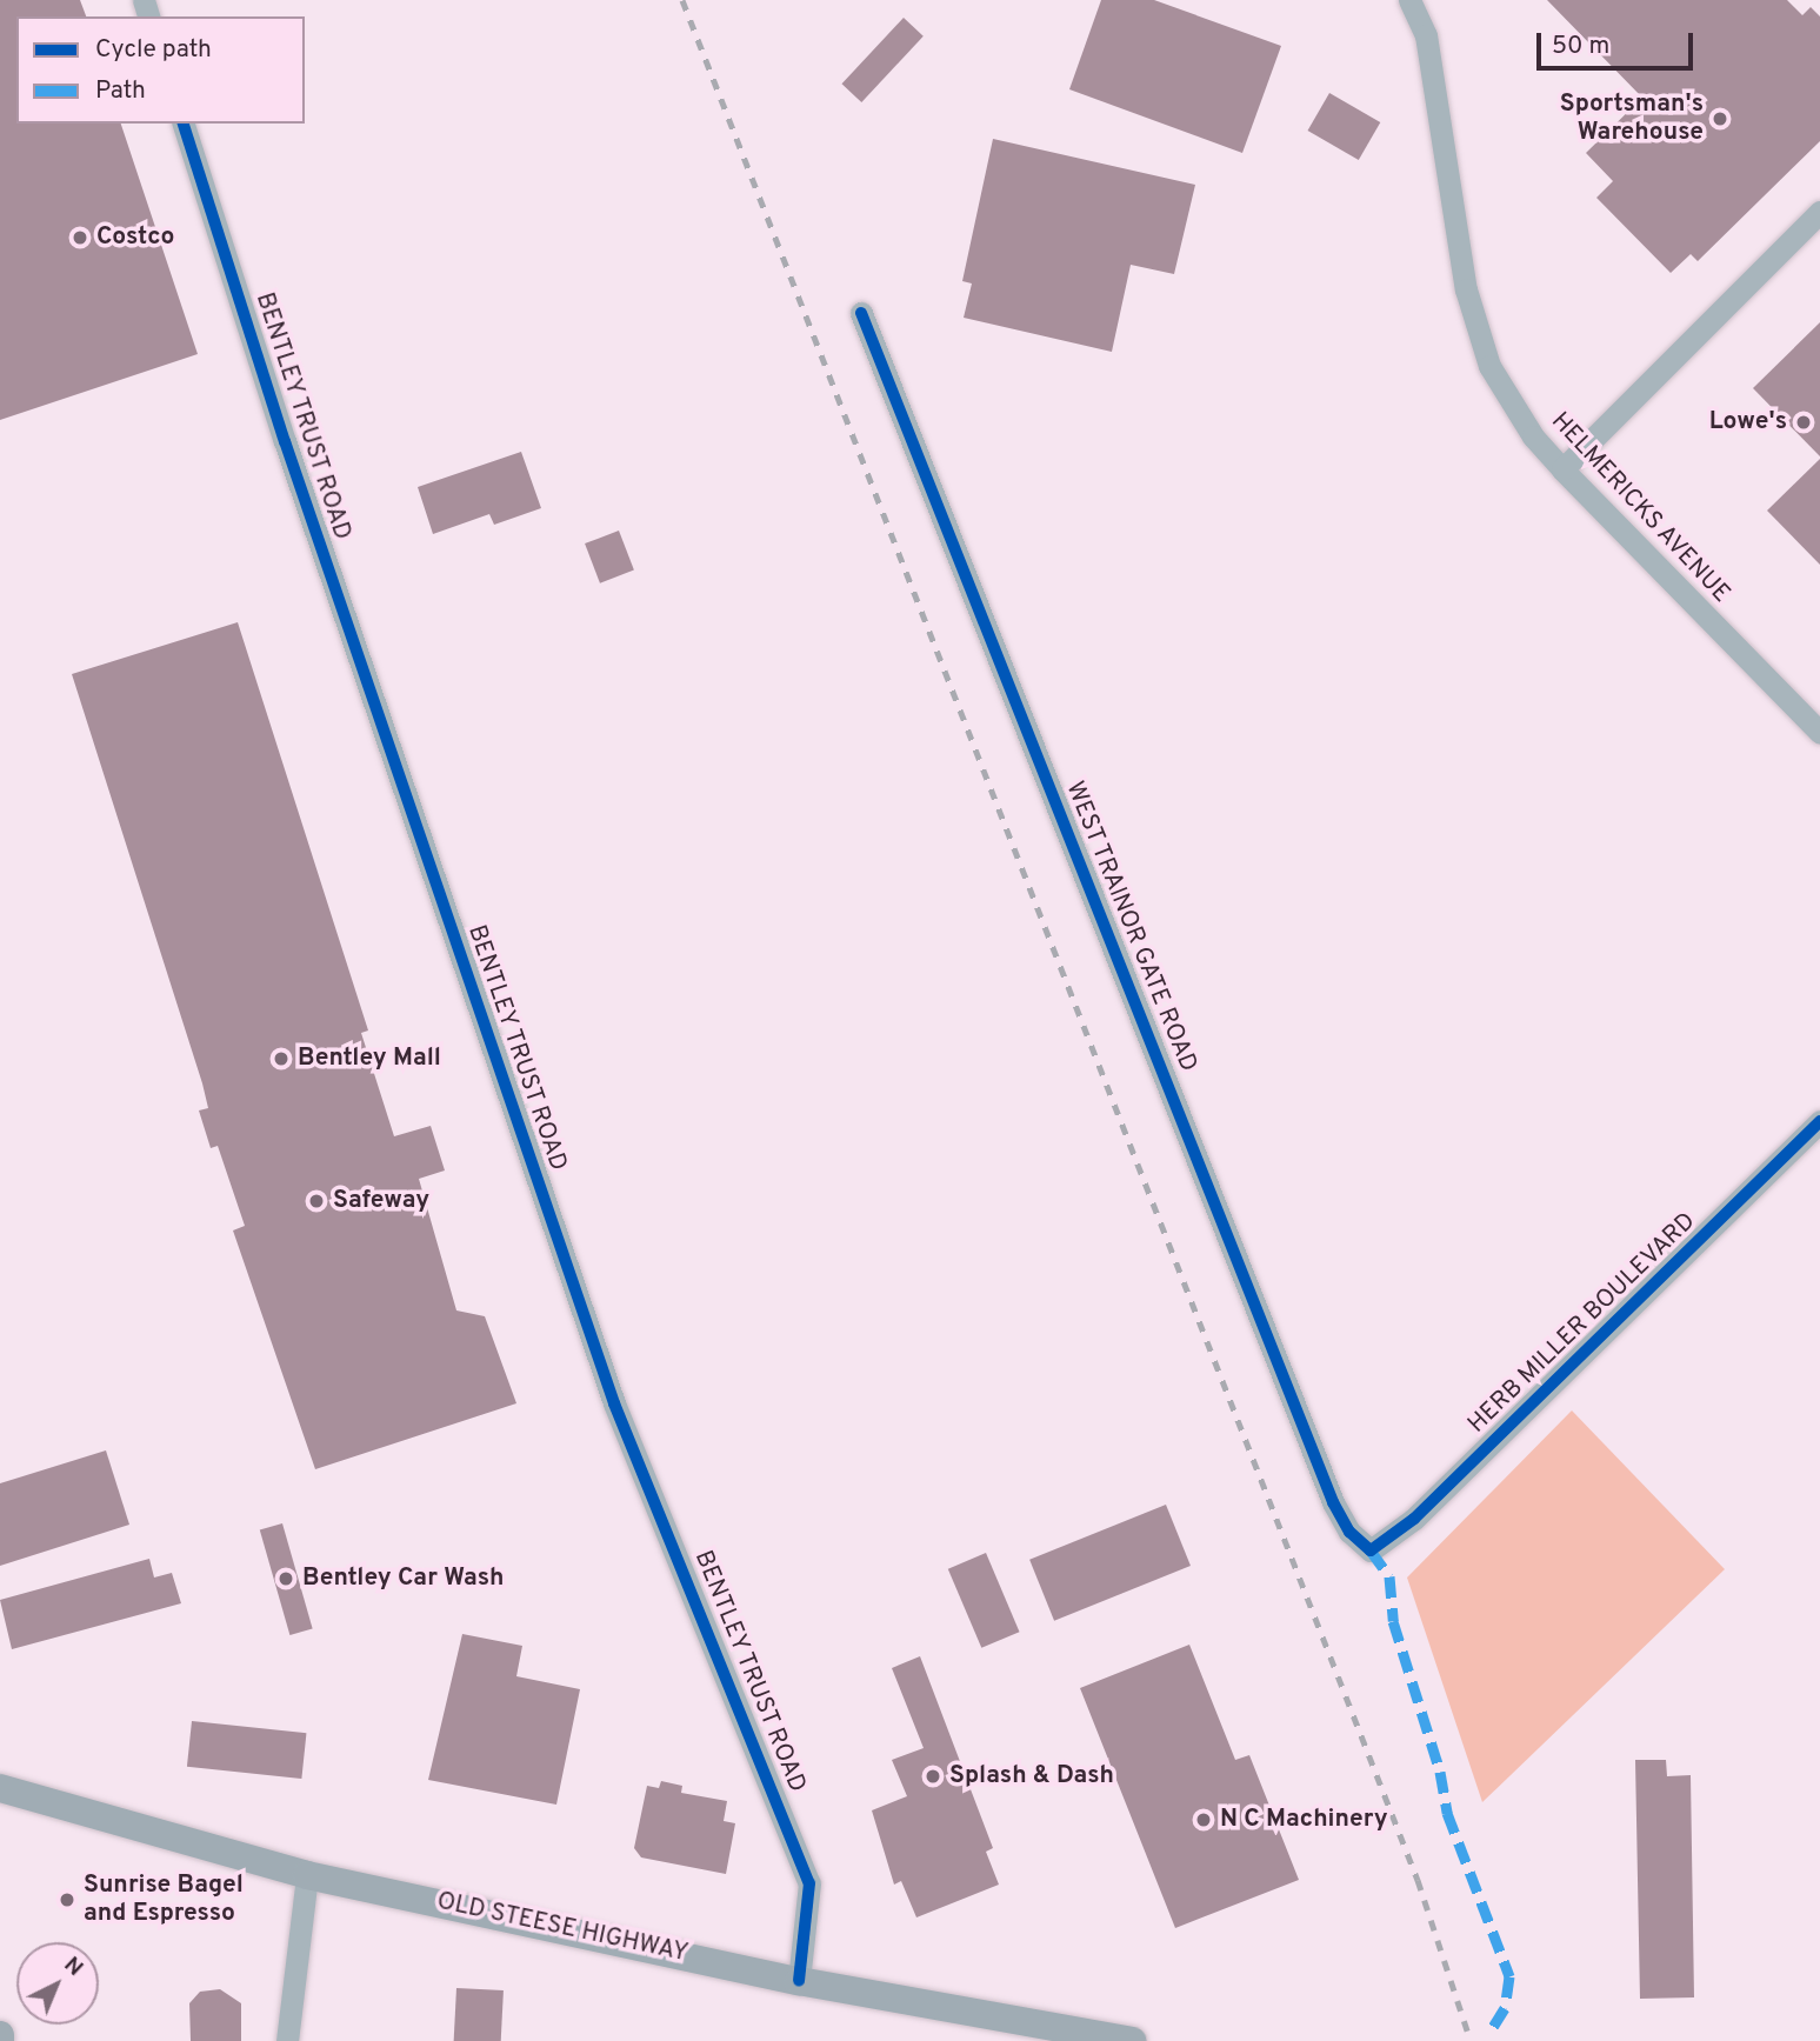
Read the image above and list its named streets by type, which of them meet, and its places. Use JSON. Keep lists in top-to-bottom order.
{
  "streets": {
    "main road": ["OLD STEESE HIGHWAY"],
    "street": [
      "BENTLEY TRUST ROAD",
      "HELMERICKS AVENUE",
      "WEST TRAINOR GATE ROAD",
      "HERB MILLER BOULEVARD"
    ]
  },
  "crossings": [
    ["BENTLEY TRUST ROAD", "OLD STEESE HIGHWAY"],
    ["WEST TRAINOR GATE ROAD", "HERB MILLER BOULEVARD"]
  ],
  "places": [
    "Sportsman's Warehouse",
    "Costco",
    "Lowe's",
    "Bentley Mall",
    "Safeway",
    "Bentley Car Wash",
    "Splash & Dash",
    "N C Machinery",
    "Sunrise Bagel and Espresso"
  ],
  "legend": ["Cycle path", "Path"],
  "scale_bar": "50 m",
  "north": "top right"
}
